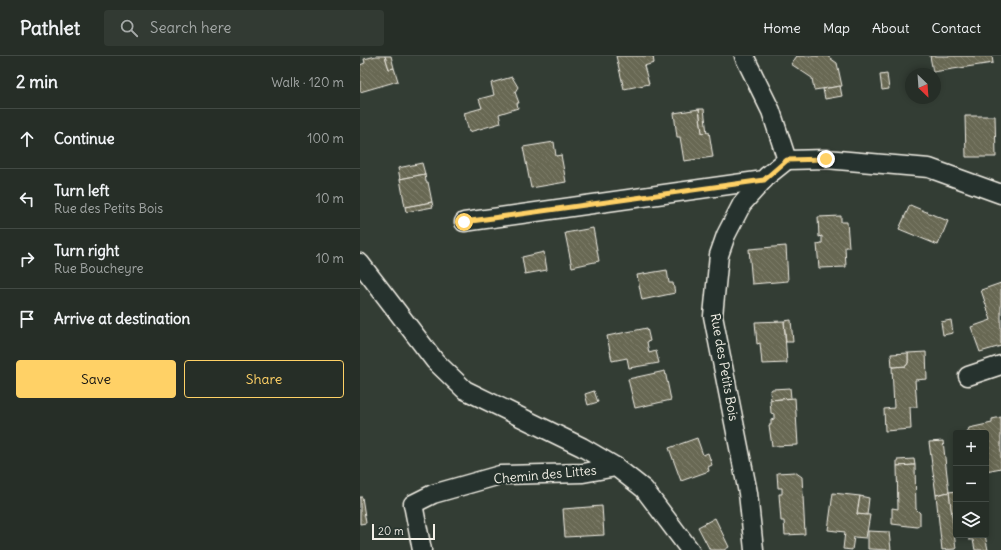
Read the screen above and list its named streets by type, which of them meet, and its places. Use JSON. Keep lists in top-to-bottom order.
{
  "streets": {
    "street": ["Rue des Petits Bois", "Chemin des Littes"]
  },
  "scale_bar": "20 m",
  "north": "bottom right",
  "page": {
    "header": "Pathlet",
    "search": "Search here",
    "nav": [
      "Home",
      "Map",
      "About",
      "Contact"
    ],
    "heading": ["2 min", "Walk · 120 m"],
    "list": [
      ["Continue", "100 m"],
      ["Turn left", "Rue des Petits Bois", "10 m"],
      ["Turn right", "Rue Boucheyre", "10 m"],
      "Arrive at destination"
    ],
    "buttons": ["Save", "Share"],
    "map_buttons": ["+", "−"],
    "scale": "20 m"
  }
}
